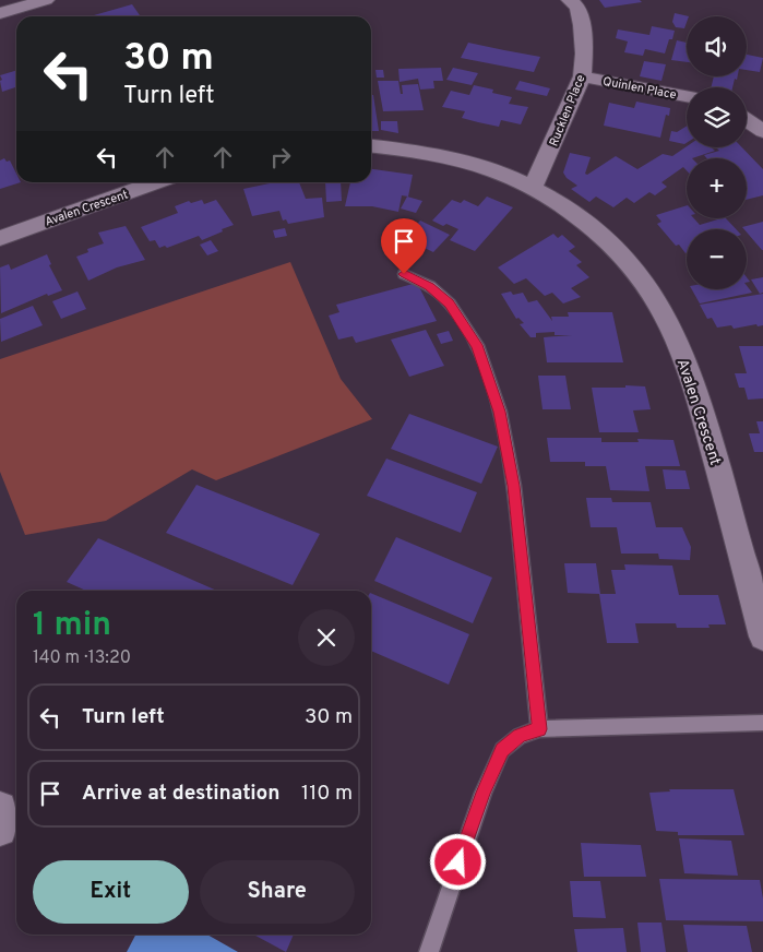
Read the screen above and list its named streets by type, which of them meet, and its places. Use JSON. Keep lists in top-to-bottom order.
{
  "streets": {
    "street": ["Quinlen Place", "Rucklen Place", "Avalen Crescent"]
  },
  "crossings": [
    ["Quinlen Place", "Rucklen Place"],
    ["Rucklen Place", "Avalen Crescent"]
  ],
  "page": {
    "map_buttons": ["+", "−"],
    "turn": ["30 m", "Turn left"],
    "heading": ["1 min", "140 m · 13:20"],
    "list": [
      {
        "name": "Turn left",
        "value": "30 m"
      },
      {
        "name": "Arrive at destination",
        "value": "110 m"
      }
    ],
    "buttons": ["Exit", "Share"]
  }
}
